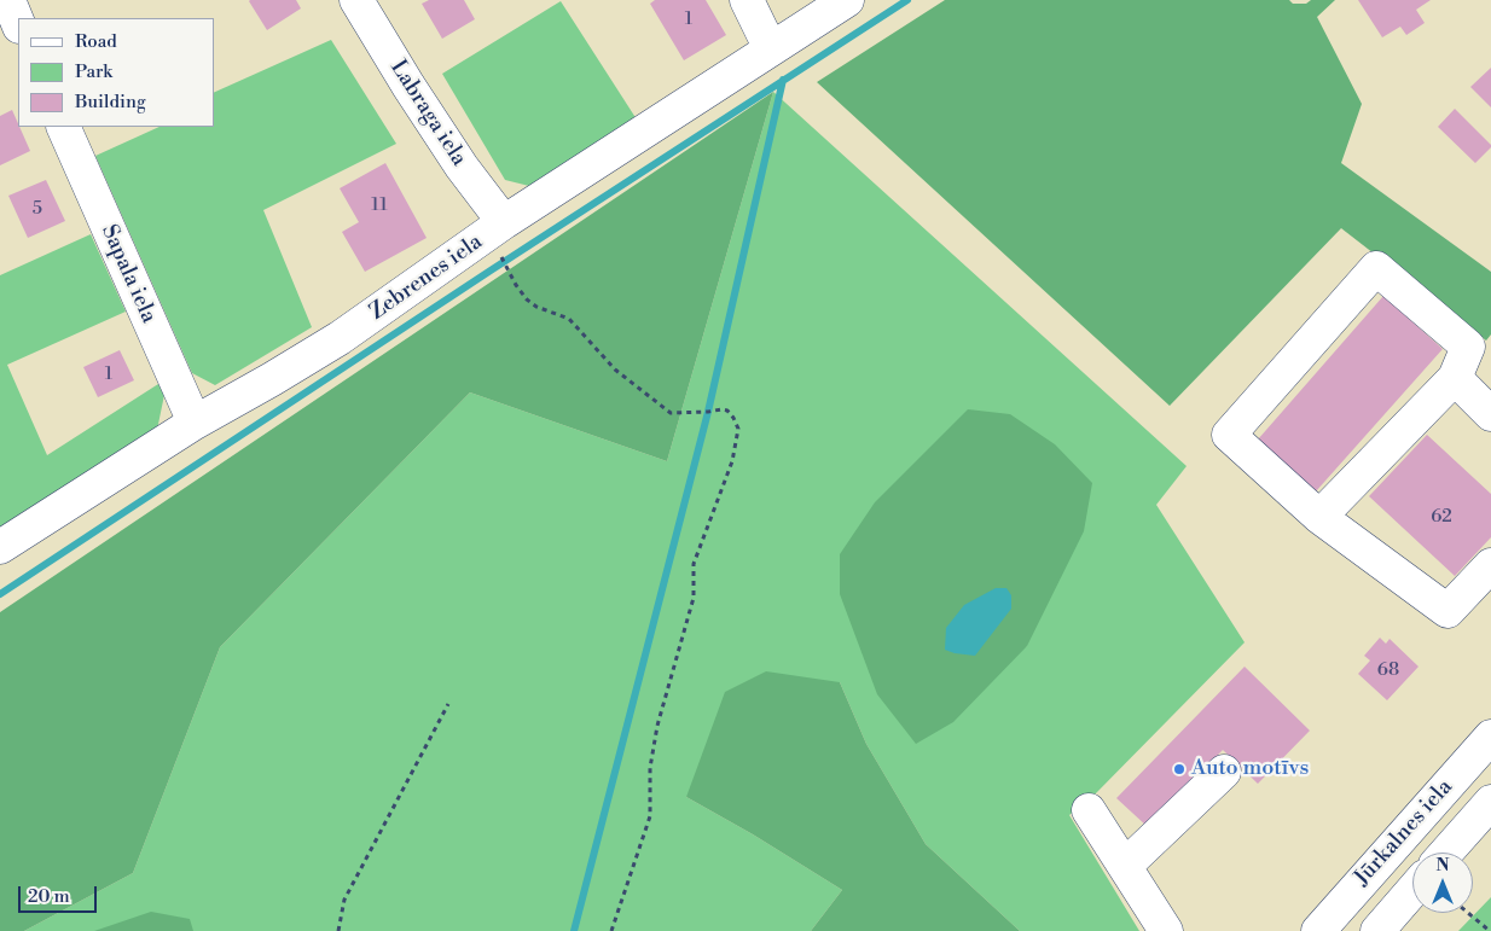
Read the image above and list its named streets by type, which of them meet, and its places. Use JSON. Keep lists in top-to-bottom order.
{
  "streets": {
    "street": [
      "Labraga iela",
      "Sapala iela",
      "Zebrenes iela",
      "Jūrkalnes iela"
    ]
  },
  "crossings": [
    ["Labraga iela", "Zebrenes iela"],
    ["Sapala iela", "Zebrenes iela"]
  ],
  "places": ["Auto motīvs"],
  "house_numbers": [
    "1",
    "11",
    "5",
    "1",
    "62",
    "68"
  ],
  "legend": ["Road", "Park", "Building"],
  "scale_bar": "20 m",
  "north": "top"
}
